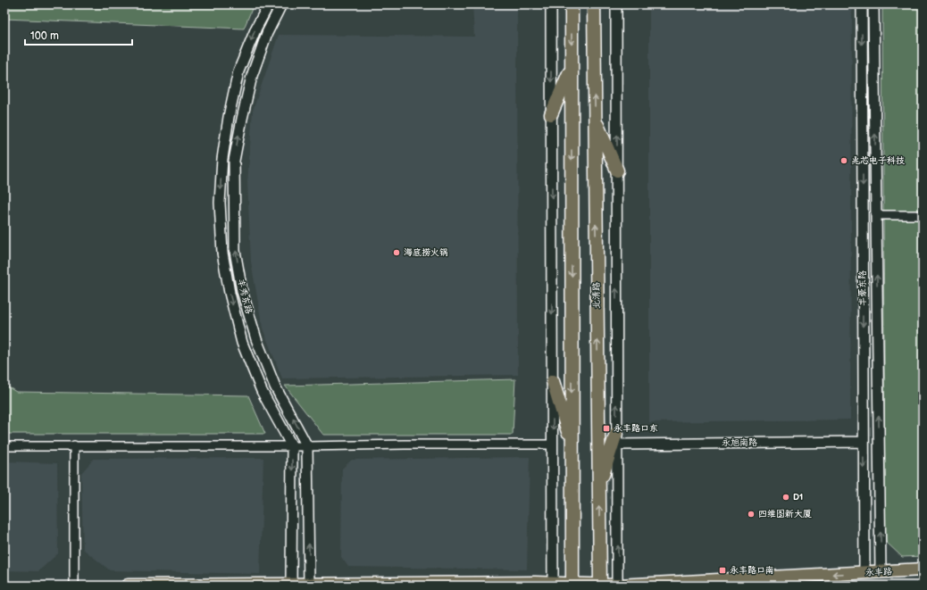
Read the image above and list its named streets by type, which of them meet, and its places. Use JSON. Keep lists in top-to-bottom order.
{
  "streets": {
    "main road": ["北清路", "永丰路"],
    "street": ["丰豪东路", "丰秀东路", "永旭南路"]
  },
  "crossings": [
    ["丰豪东路", "永旭南路"],
    ["丰豪东路", "永丰路"],
    ["北清路", "永丰路"],
    ["丰秀东路", "永丰路"]
  ],
  "places": {
    "other": [
      "兆芯电子科技",
      "海底捞火锅",
      "D1",
      "四维图新大厦"
    ],
    "transit": ["永丰路口东", "永丰路口南"]
  },
  "scale_bar": "100 m"
}
